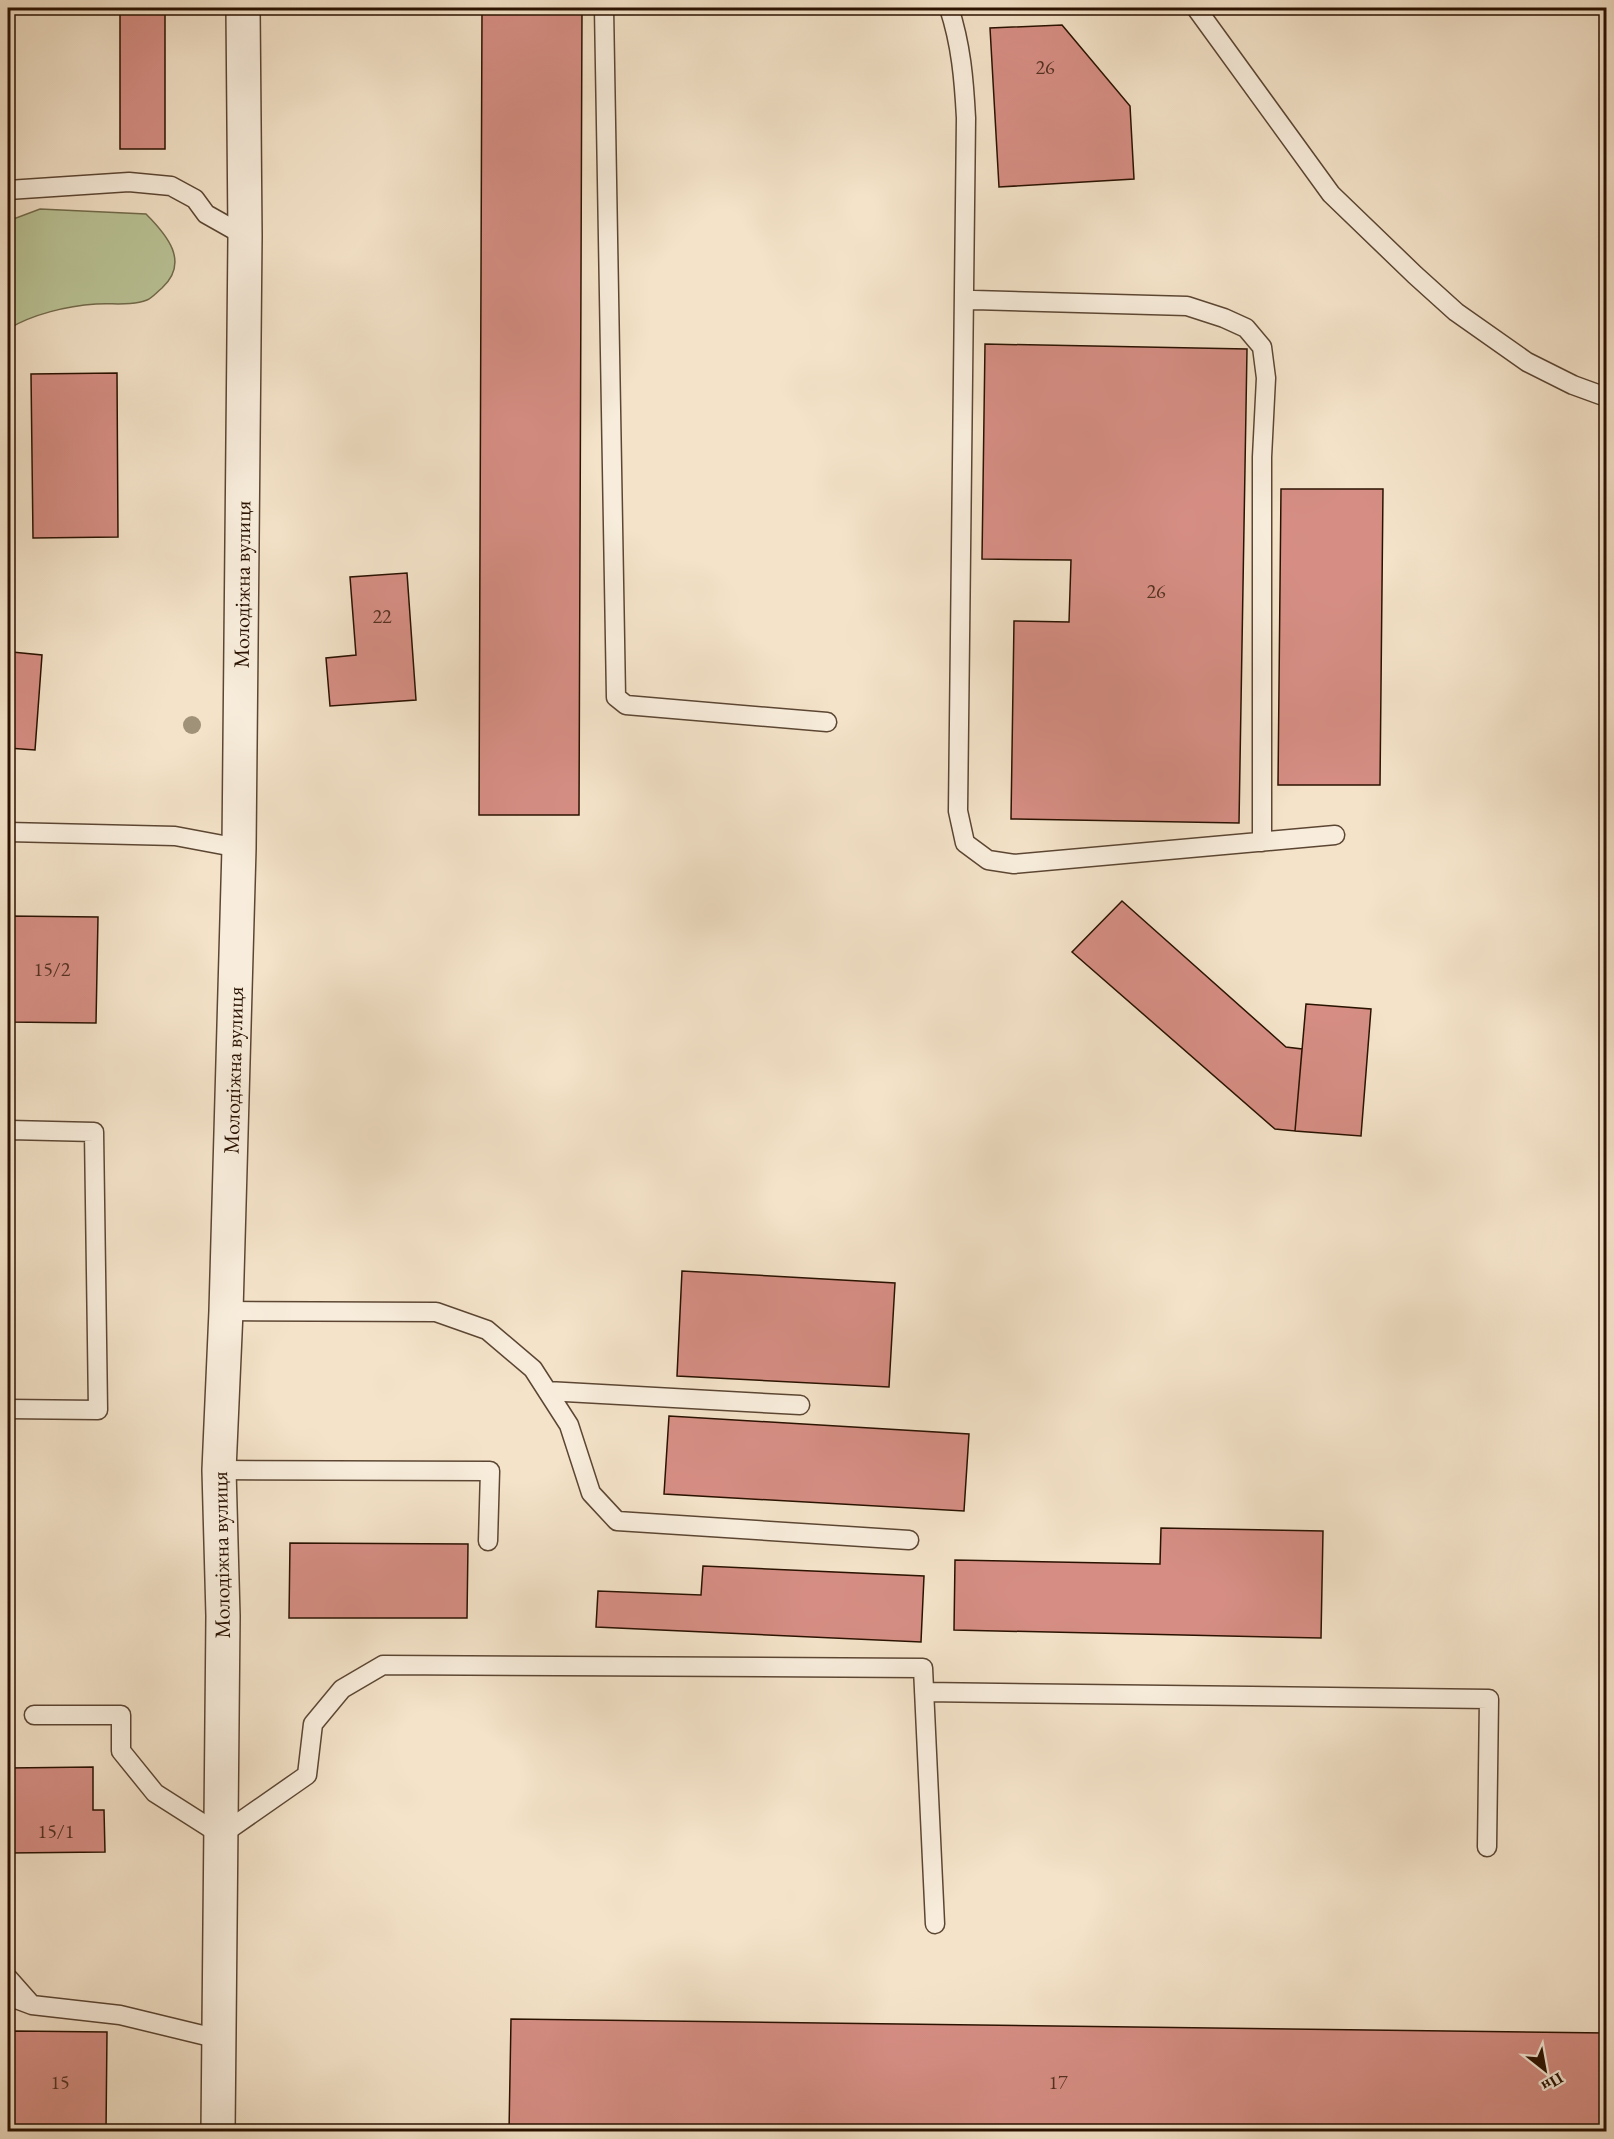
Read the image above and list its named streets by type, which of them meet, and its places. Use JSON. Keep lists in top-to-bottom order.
{
  "streets": {
    "street": ["Молодіжна вулиця"]
  },
  "house_numbers": [
    "26",
    "26",
    "22",
    "15/2",
    "15/1",
    "15",
    "17"
  ],
  "north": "bottom right"
}
